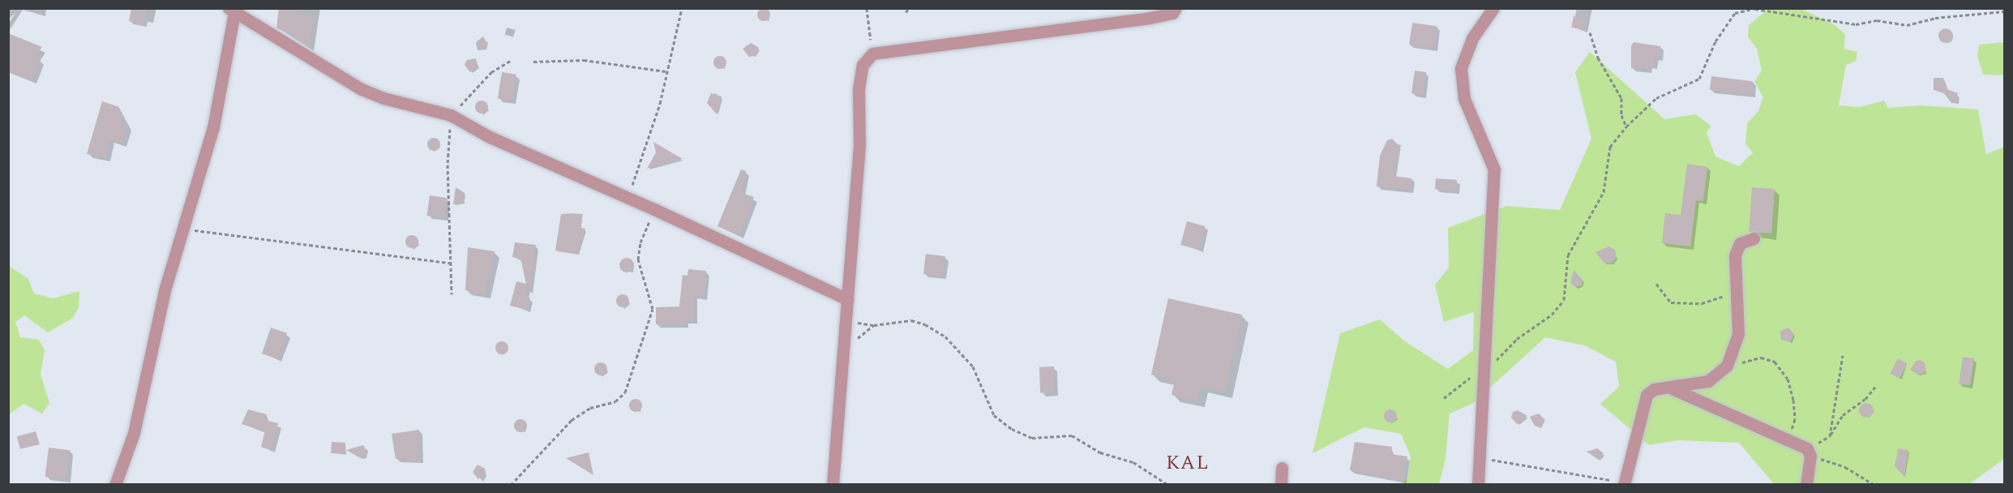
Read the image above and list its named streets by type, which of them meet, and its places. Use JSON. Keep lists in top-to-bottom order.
{
  "districts": ["KAL"]
}
